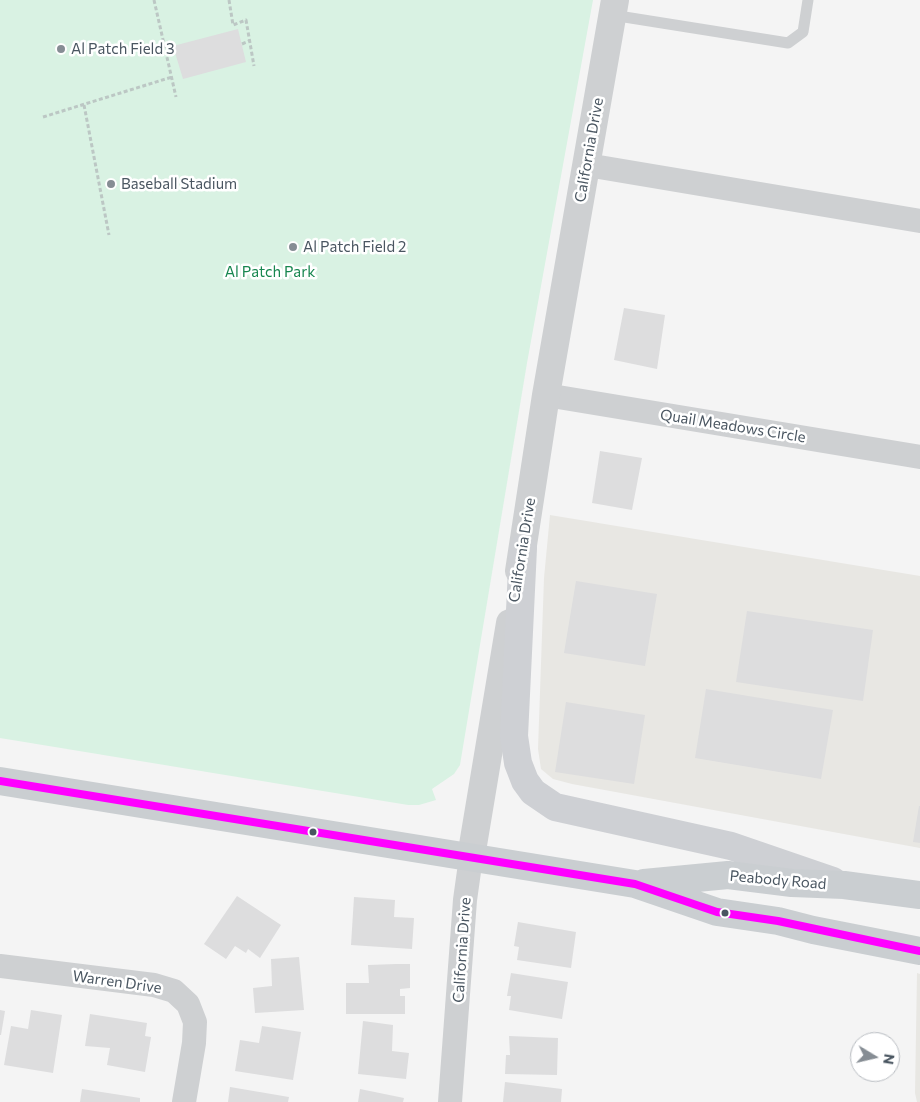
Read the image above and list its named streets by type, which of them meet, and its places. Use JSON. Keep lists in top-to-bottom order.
{
  "streets": {
    "main road": ["Peabody Road"],
    "street": ["California Drive", "Quail Meadows Circle", "Warren Drive"]
  },
  "crossings": [
    ["California Drive", "Quail Meadows Circle"],
    ["California Drive", "Peabody Road"]
  ],
  "parks": ["Al Patch Park"],
  "places": ["Al Patch Field 3", "Baseball Stadium", "Al Patch Field 2"],
  "north": "right"
}
